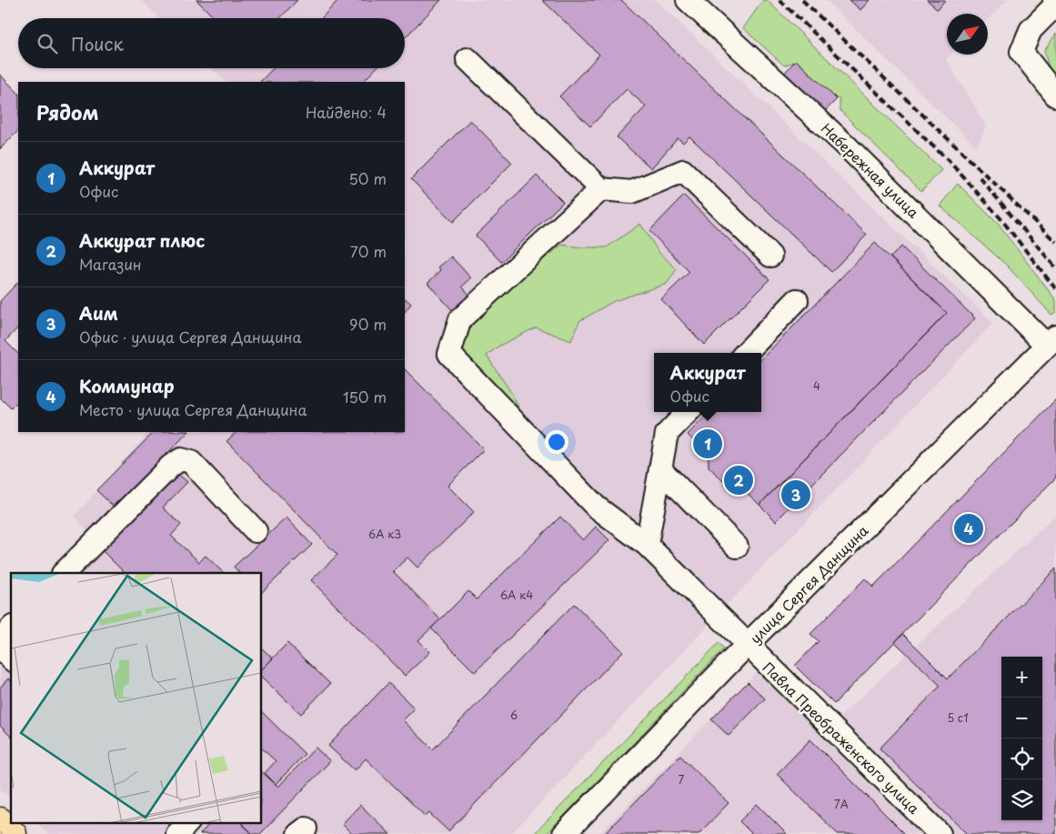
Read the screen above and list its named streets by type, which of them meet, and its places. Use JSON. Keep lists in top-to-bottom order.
{
  "streets": {
    "street": ["Набережная улица", "улица Сергея Данщина", "Павла Преображенского улица"]
  },
  "crossings": [
    ["Набережная улица", "улица Сергея Данщина"],
    ["улица Сергея Данщина", "Павла Преображенского улица"]
  ],
  "house_numbers": [
    "4",
    "6А к3",
    "6А к4",
    "6",
    "5 с1",
    "7",
    "7А"
  ],
  "north": "top right",
  "page": {
    "search": "Поиск",
    "heading": ["Рядом", "Найдено: 4"],
    "list": [
      {
        "mark": "1",
        "name": "Аккурат",
        "note": "Офис",
        "value": "50 m"
      },
      {
        "mark": "2",
        "name": "Аккурат плюс",
        "note": "Магазин",
        "value": "70 m"
      },
      {
        "mark": "3",
        "name": "Аим",
        "note": "Офис · улица Сергея Данщина",
        "value": "90 m"
      },
      {
        "mark": "4",
        "name": "Коммунар",
        "note": "Место · улица Сергея Данщина",
        "value": "150 m"
      }
    ],
    "popup": ["Аккурат", "Офис"],
    "pins": [
      "1",
      "2",
      "3",
      "4"
    ],
    "map_buttons": ["+", "−"]
  }
}
